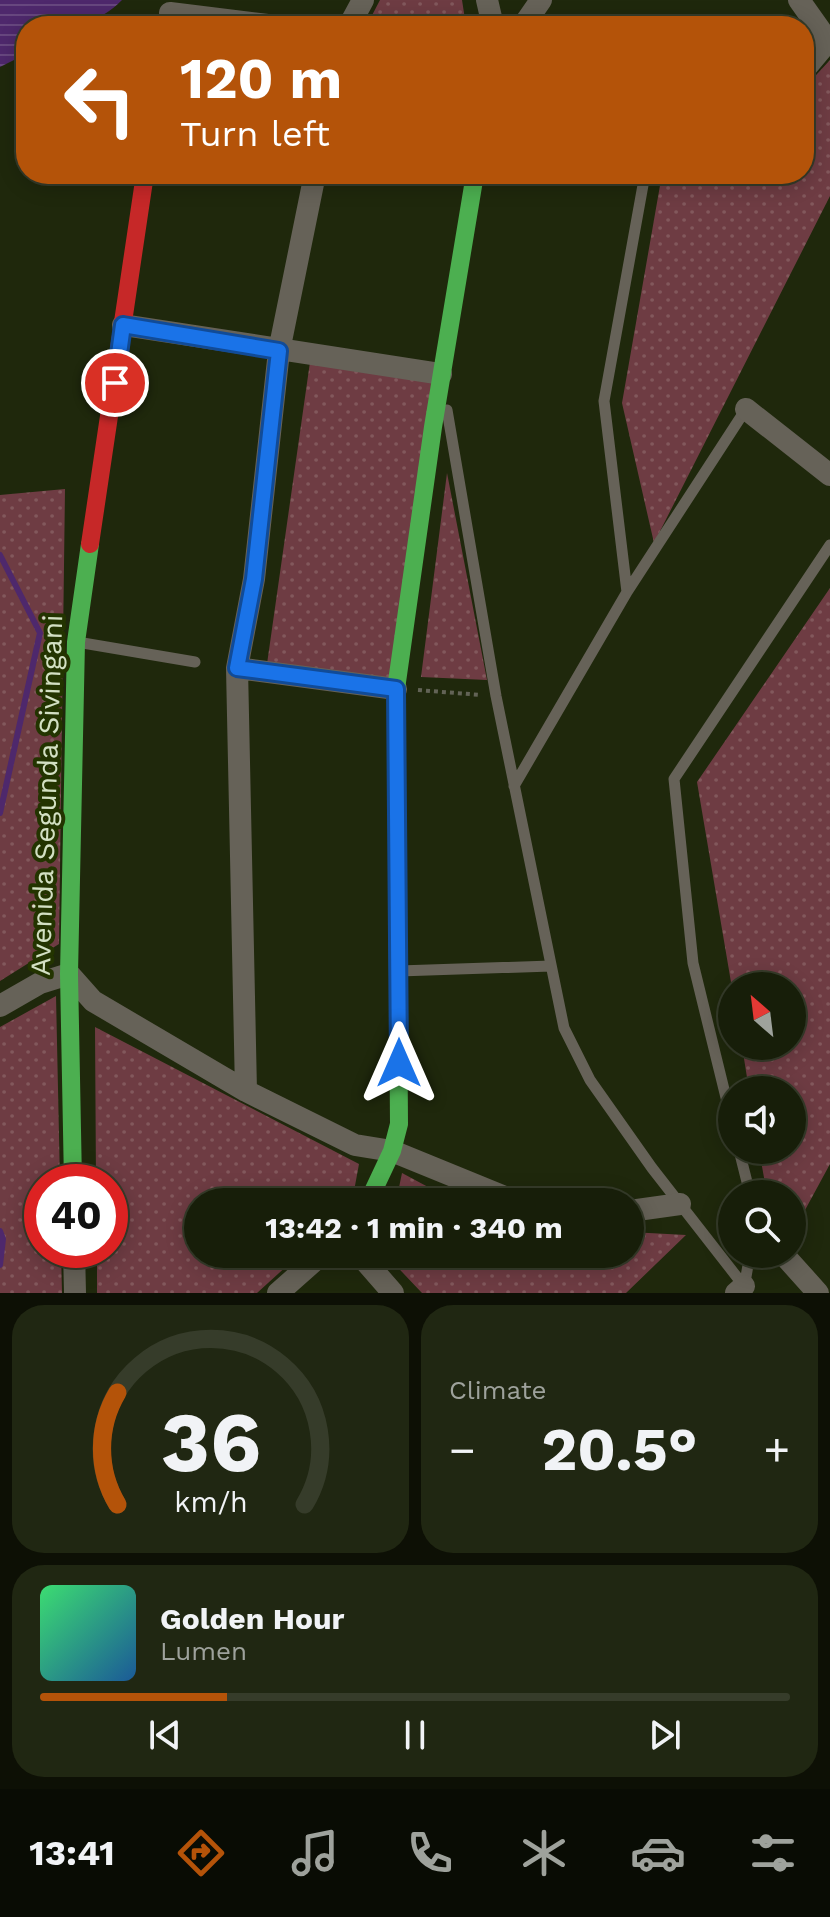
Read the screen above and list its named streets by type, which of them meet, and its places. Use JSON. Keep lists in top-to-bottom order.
{
  "streets": {
    "street": ["Avenida Segunda Sivingani"]
  },
  "north": "top left",
  "page": {
    "turn": ["120 m", "Turn left"],
    "limit": "40",
    "trip": "13:42 · 1 min · 340 m",
    "tile": "Climate",
    "heat": ["−", "20.5°", "+"],
    "song": ["Golden Hour", "Lumen"],
    "tabs": "13:41",
    "gauge": ["36", "km/h"]
  }
}
